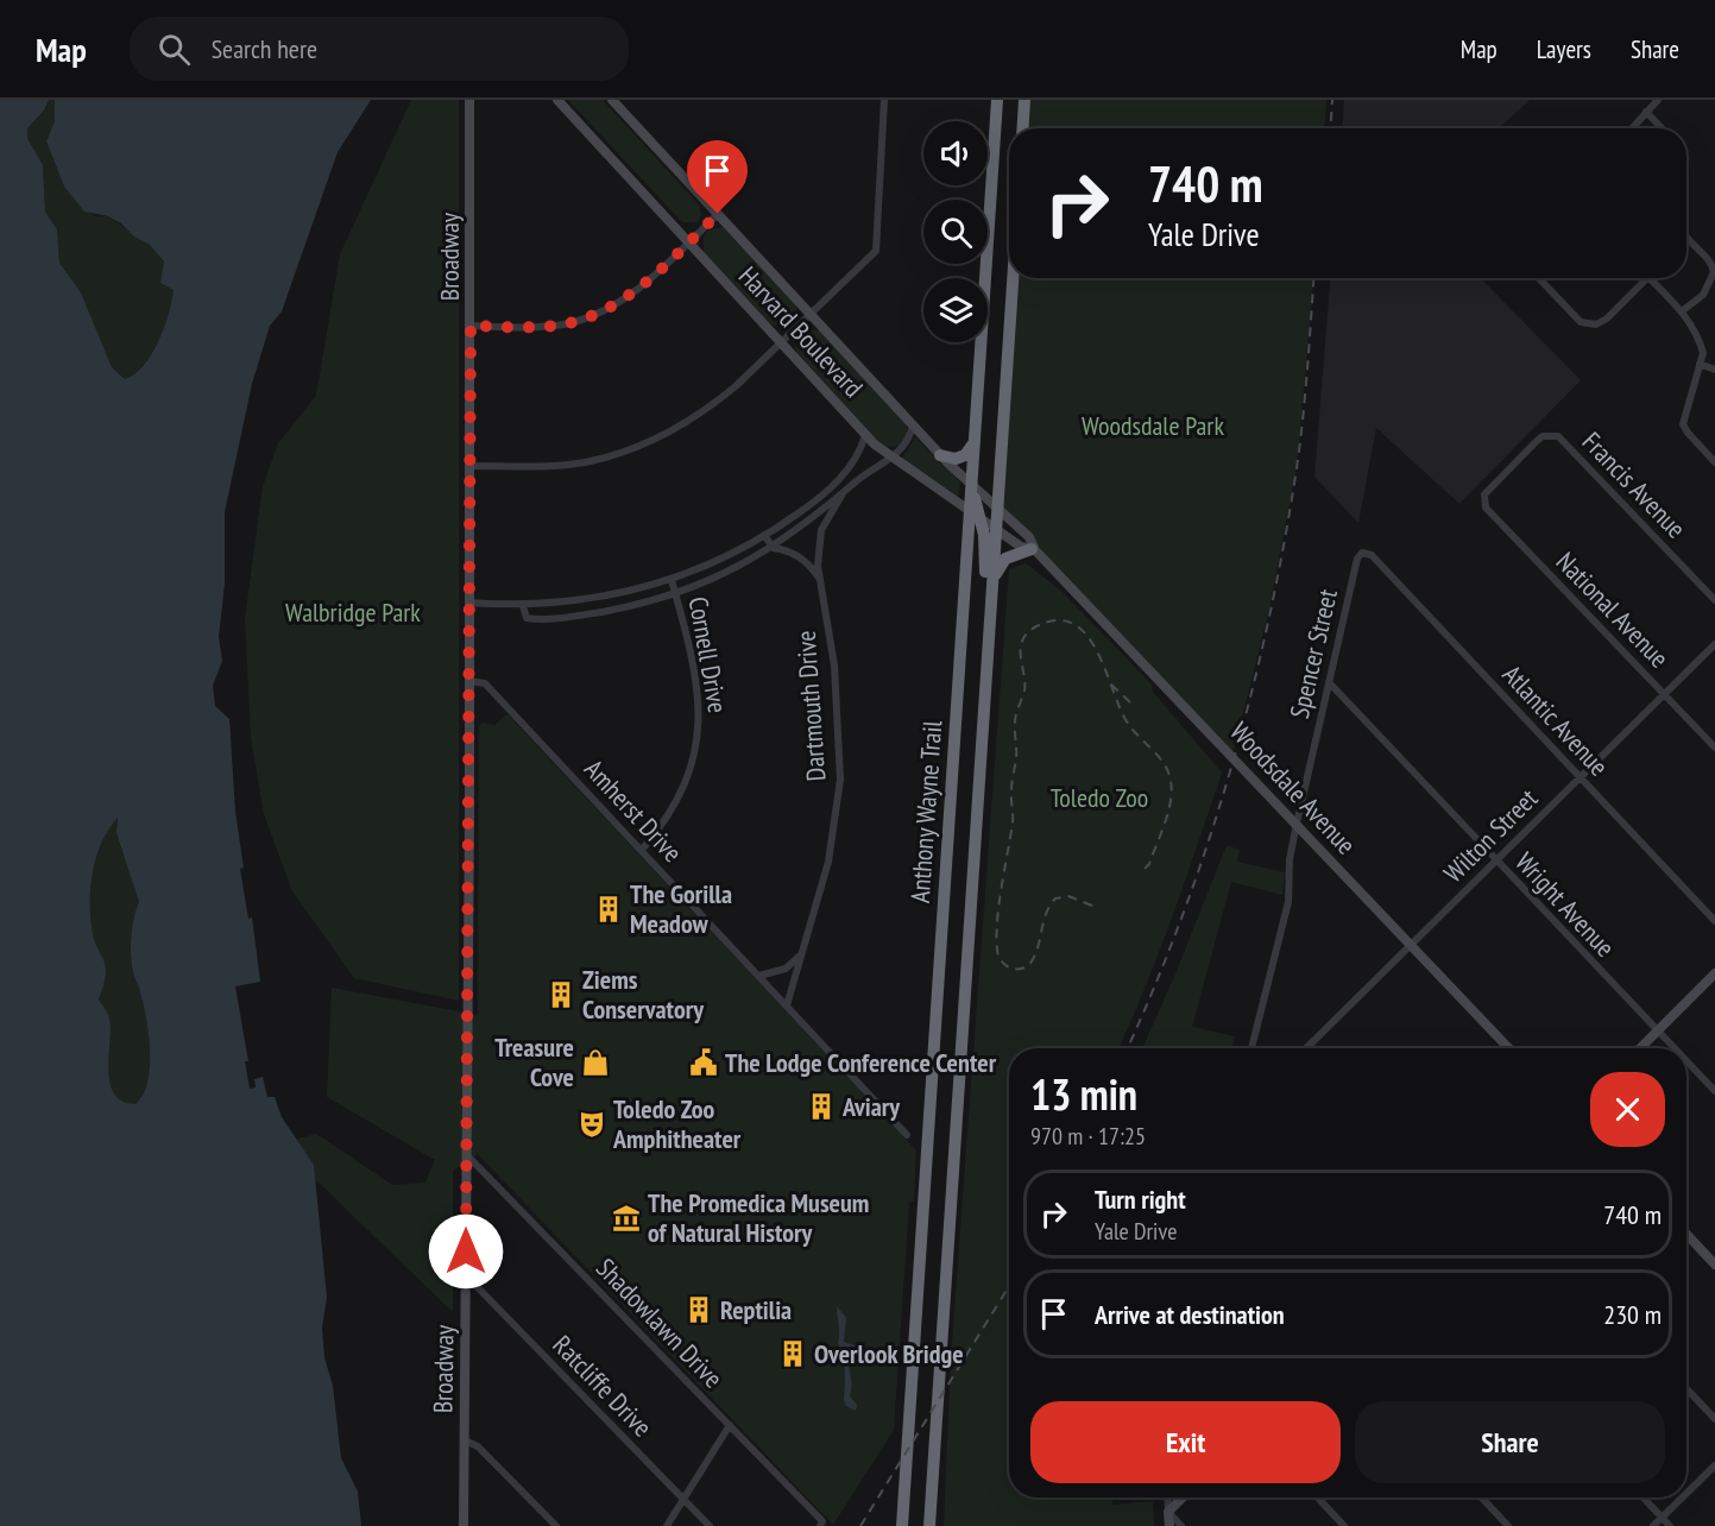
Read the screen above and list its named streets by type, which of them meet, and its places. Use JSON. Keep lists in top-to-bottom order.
{
  "streets": {
    "highway": ["Anthony Wayne Trail"],
    "street": [
      "Broadway",
      "Harvard Boulevard",
      "Francis Avenue",
      "National Avenue",
      "Spencer Street",
      "Cornell Drive",
      "Dartmouth Drive",
      "Atlantic Avenue",
      "Woodsdale Avenue",
      "Amherst Drive",
      "Wilton Street",
      "Wright Avenue",
      "Shadowlawn Drive",
      "Ratcliffe Drive"
    ]
  },
  "crossings": [
    ["Broadway", "Amherst Drive"],
    ["Broadway", "Shadowlawn Drive"],
    ["Broadway", "Ratcliffe Drive"],
    ["Harvard Boulevard", "Woodsdale Avenue"],
    ["Harvard Boulevard", "Anthony Wayne Trail"],
    ["Francis Avenue", "National Avenue"],
    ["National Avenue", "Wilton Street"],
    ["Spencer Street", "Atlantic Avenue"],
    ["Spencer Street", "Woodsdale Avenue"],
    ["Spencer Street", "Wright Avenue"],
    ["Cornell Drive", "Amherst Drive"],
    ["Dartmouth Drive", "Amherst Drive"],
    ["Atlantic Avenue", "Wilton Street"],
    ["Woodsdale Avenue", "Anthony Wayne Trail"],
    ["Woodsdale Avenue", "Wilton Street"],
    ["Wilton Street", "Wright Avenue"]
  ],
  "parks": ["Woodsdale Park", "Walbridge Park", "Toledo Zoo"],
  "places": {
    "building": [
      "The Gorilla Meadow",
      "Ziems Conservatory",
      "Aviary",
      "Reptilia",
      "Overlook Bridge"
    ],
    "shop": ["Treasure Cove"],
    "public building": ["The Lodge Conference Center"],
    "theatre": ["Toledo Zoo Amphitheater"],
    "museum": ["The Promedica Museum of Natural History"]
  },
  "page": {
    "header": "Map",
    "search": "Search here",
    "nav": ["Map", "Layers", "Share"],
    "turn": ["740 m", "Yale Drive"],
    "heading": ["13 min", "970 m · 17:25"],
    "list": [
      {
        "name": "Turn right",
        "note": "Yale Drive",
        "value": "740 m"
      },
      {
        "name": "Arrive at destination",
        "value": "230 m"
      }
    ],
    "buttons": ["Exit", "Share"]
  }
}
